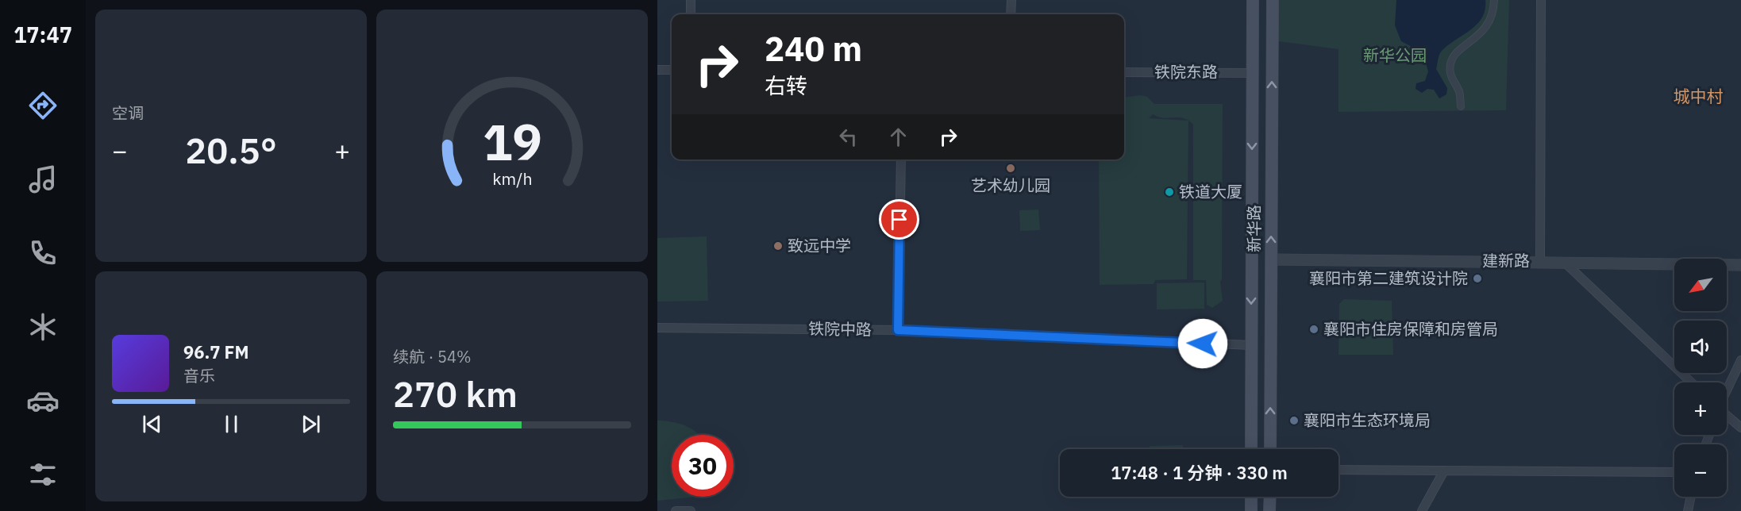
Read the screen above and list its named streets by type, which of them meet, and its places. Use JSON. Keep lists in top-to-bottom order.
{
  "streets": {
    "main road": ["新华路"],
    "street": ["铁院东路", "建新路", "铁院中路"]
  },
  "crossings": [
    ["铁院东路", "新华路"],
    ["新华路", "建新路"],
    ["新华路", "铁院中路"]
  ],
  "districts": ["城中村"],
  "parks": ["新华公园"],
  "places": [
    "艺术幼儿园",
    "铁道大厦",
    "致远中学",
    "襄阳市第二建筑设计院",
    "襄阳市住房保障和房管局",
    "襄阳市生态环境局"
  ],
  "north": "bottom left",
  "page": {
    "tabs": "17:47",
    "tile": [
      "空调",
      ["续航 · 54%", "270 km"]
    ],
    "turn": ["240 m", "右转"],
    "heat": ["−", "20.5°", "+"],
    "map_buttons": ["+", "−"],
    "song": ["96.7 FM", "音乐"],
    "limit": "30",
    "trip": "17:48 · 1 分钟 · 330 m",
    "gauge": ["19", "km/h"]
  }
}
